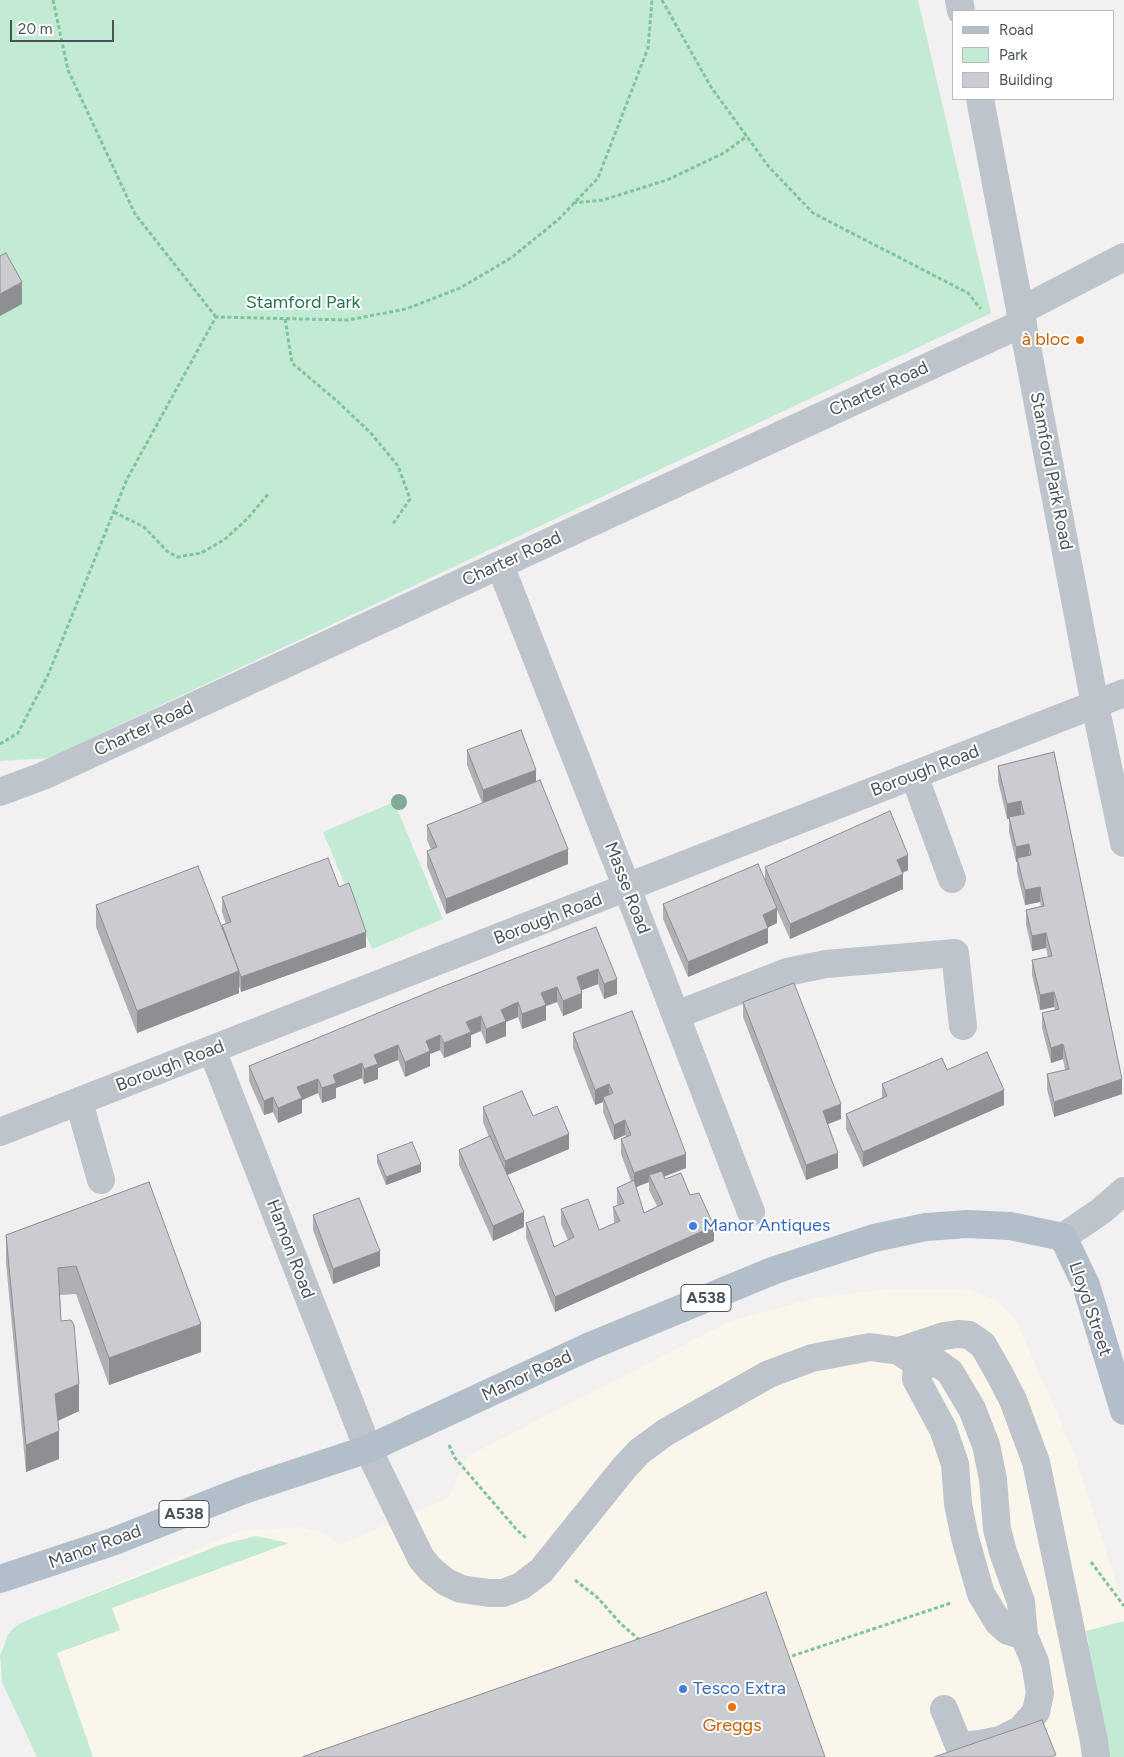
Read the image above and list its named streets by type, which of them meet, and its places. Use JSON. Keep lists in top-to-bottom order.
{
  "streets": {
    "main road": ["A538", "Lloyd Street", "Manor Road"],
    "street": [
      "Charter Road",
      "Stamford Park Road",
      "Borough Road",
      "Masse Road",
      "Hamon Road"
    ]
  },
  "crossings": [
    ["Charter Road", "Stamford Park Road"],
    ["Charter Road", "Masse Road"],
    ["Stamford Park Road", "Borough Road"],
    ["Borough Road", "Masse Road"],
    ["Borough Road", "Hamon Road"],
    ["Hamon Road", "Manor Road"],
    ["Lloyd Street", "Manor Road"]
  ],
  "parks": ["Stamford Park"],
  "places": [
    "à bloc",
    "Manor Antiques",
    "Tesco Extra",
    "Greggs"
  ],
  "legend": ["Road", "Park", "Building"],
  "scale_bar": "20 m"
}
